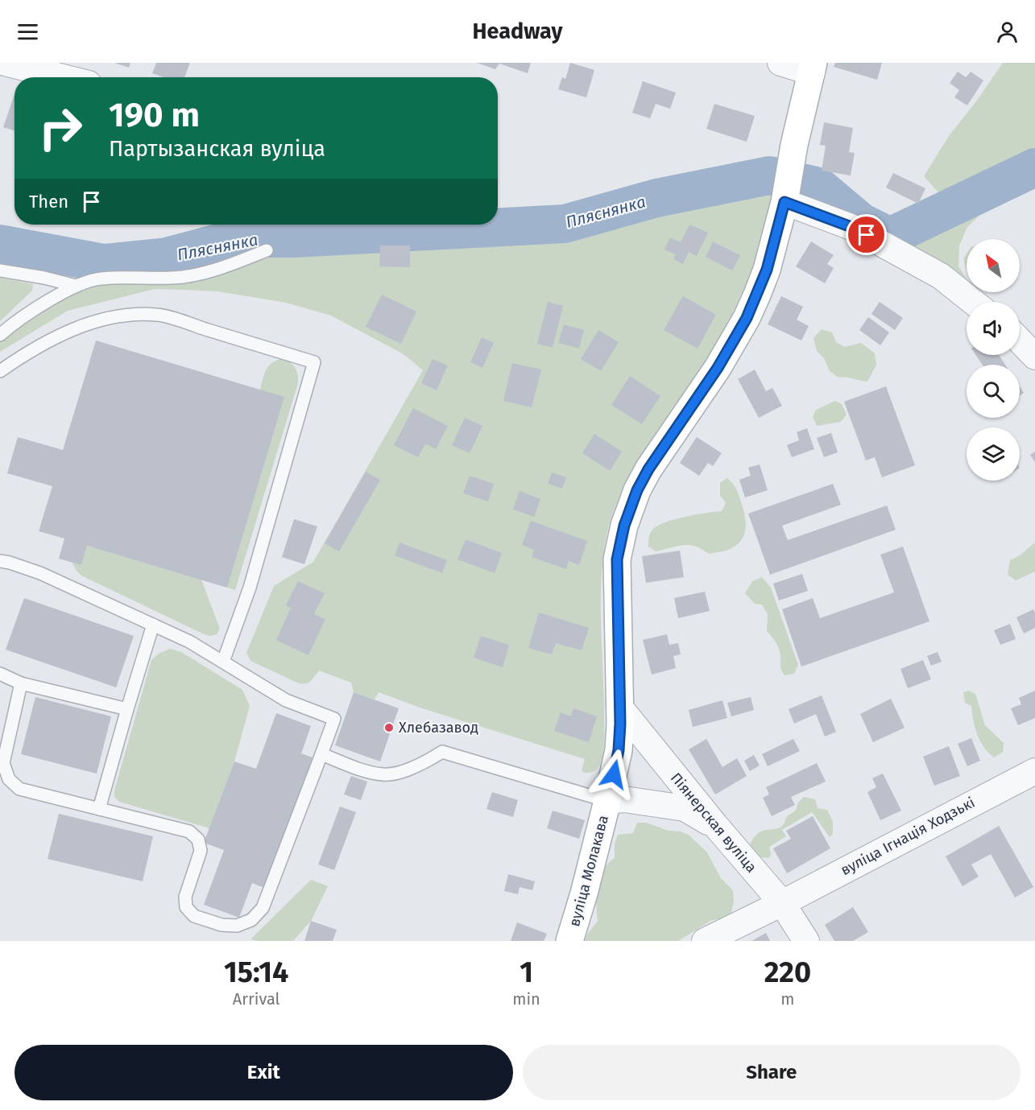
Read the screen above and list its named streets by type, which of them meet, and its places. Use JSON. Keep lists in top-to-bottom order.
{
  "streets": {
    "main road": ["вуліца Молакава"],
    "street": ["Піянерская вуліца", "вуліца Ігнація Ходзькі"]
  },
  "crossings": [
    ["Піянерская вуліца", "вуліца Ігнація Ходзькі"],
    ["Піянерская вуліца", "вуліца Молакава"]
  ],
  "water": ["Пляснянка"],
  "places": ["Хлебазавод"],
  "north": "top left",
  "page": {
    "header": "Headway",
    "turn": ["190 m", "Партызанская вуліца"],
    "then": "Then",
    "eta": [
      "15:14",
      "Arrival",
      "1",
      "min",
      "220",
      "m"
    ],
    "buttons": ["Exit", "Share"]
  }
}
